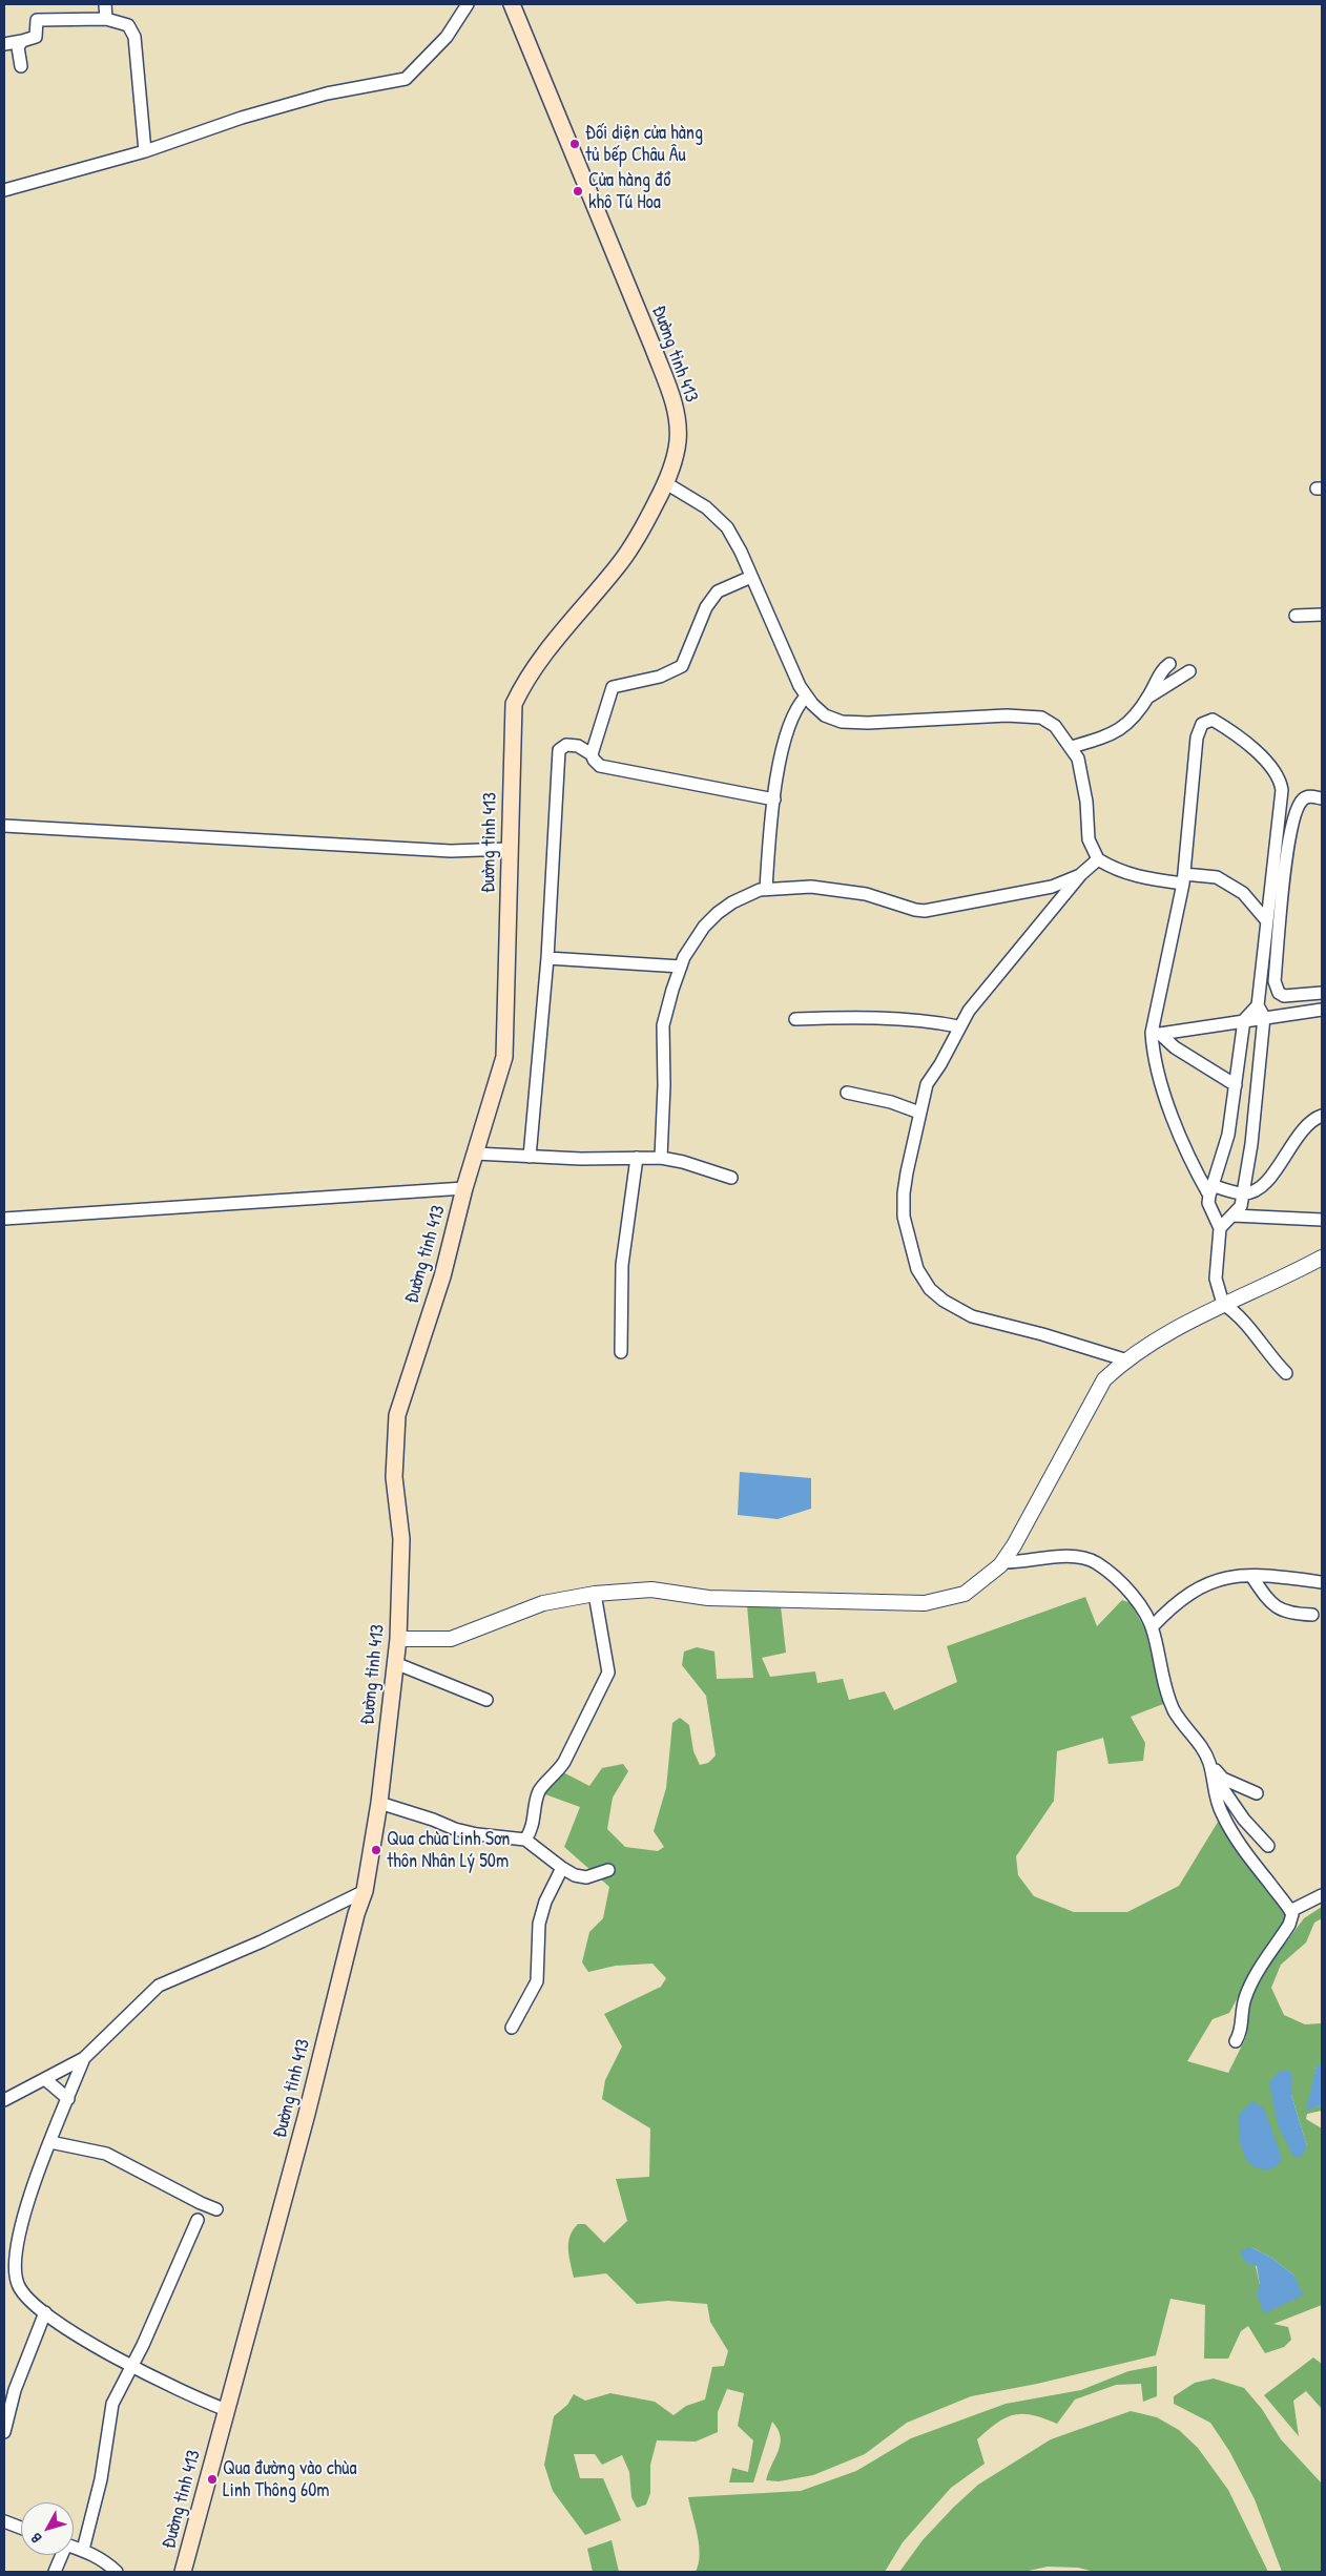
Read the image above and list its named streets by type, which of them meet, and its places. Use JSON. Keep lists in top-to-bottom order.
{
  "streets": {
    "main road": ["Đường tỉnh 413"]
  },
  "places": [
    "Đối diện cửa hàng tủ bếp Châu Âu",
    "Cửa hàng đồ khô Tú Hoa",
    "Qua chùa Linh Sơn thôn Nhân Lý 50m",
    "Qua đường vào chùa Linh Thông 60m"
  ],
  "north": "bottom left"
}
